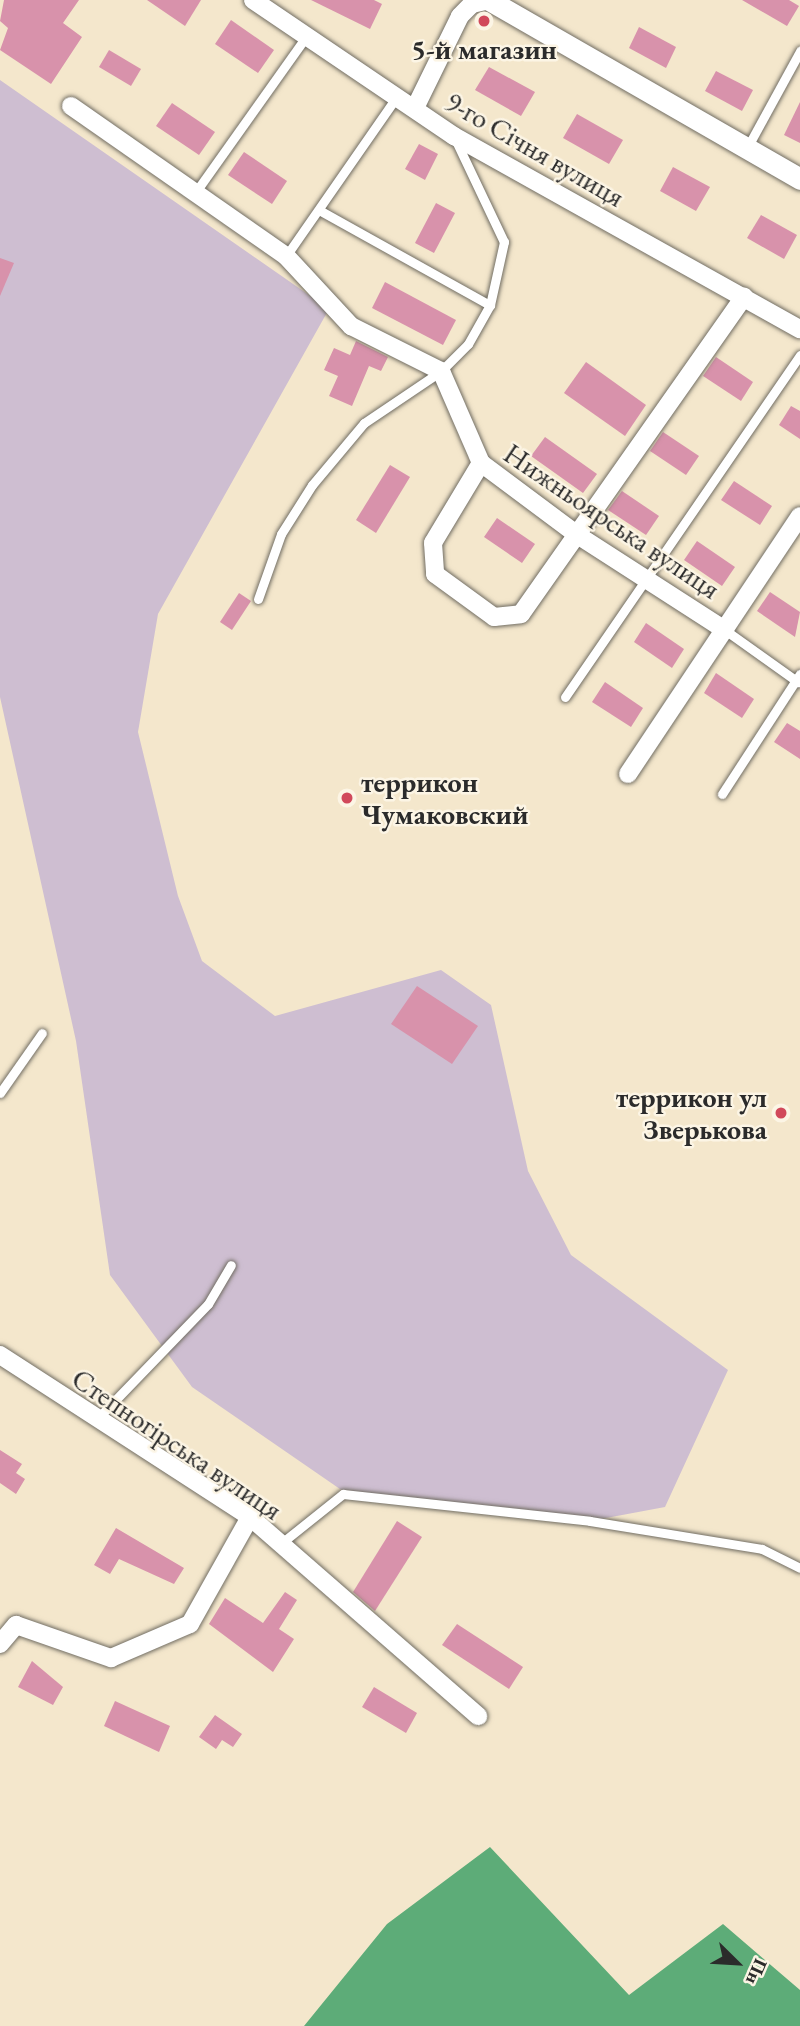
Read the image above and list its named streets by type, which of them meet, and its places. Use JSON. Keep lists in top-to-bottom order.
{
  "streets": {
    "street": ["9-го Січня вулиця", "Нижньоярська вулиця", "Степногірська вулиця"]
  },
  "places": ["5-й магазин", "террикон Чумаковский", "террикон ул Зверькова"],
  "north": "bottom right"
}
